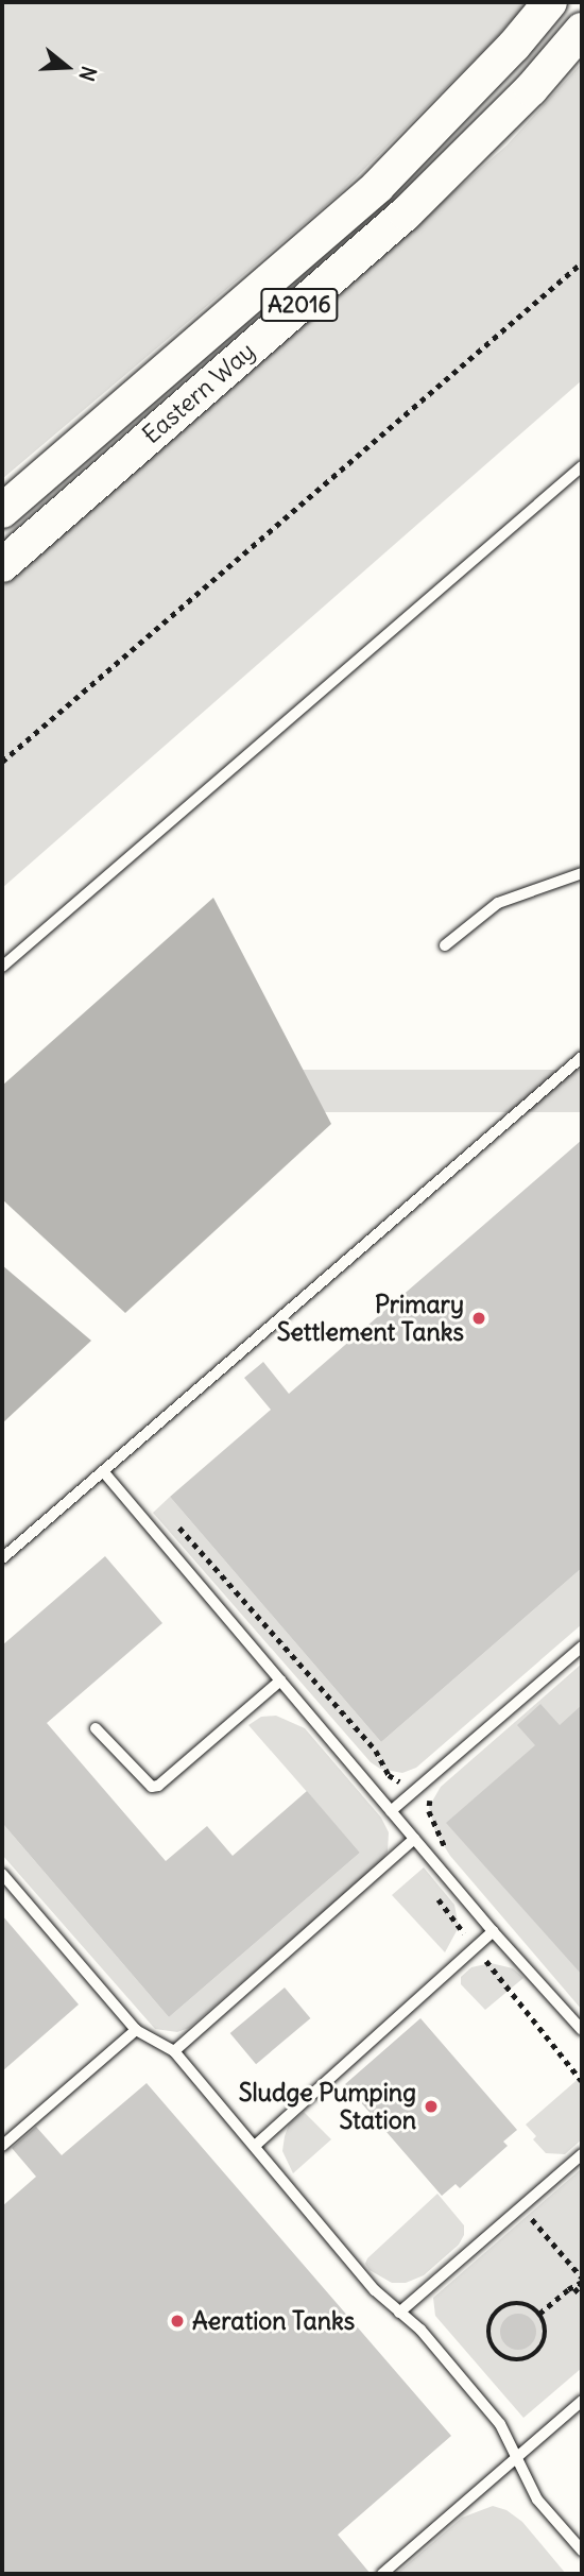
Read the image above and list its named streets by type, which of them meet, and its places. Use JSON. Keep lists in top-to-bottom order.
{
  "streets": {
    "main road": ["A2016", "Eastern Way"]
  },
  "places": ["Primary Settlement Tanks", "Sludge Pumping Station", "Aeration Tanks"],
  "north": "right"
}
